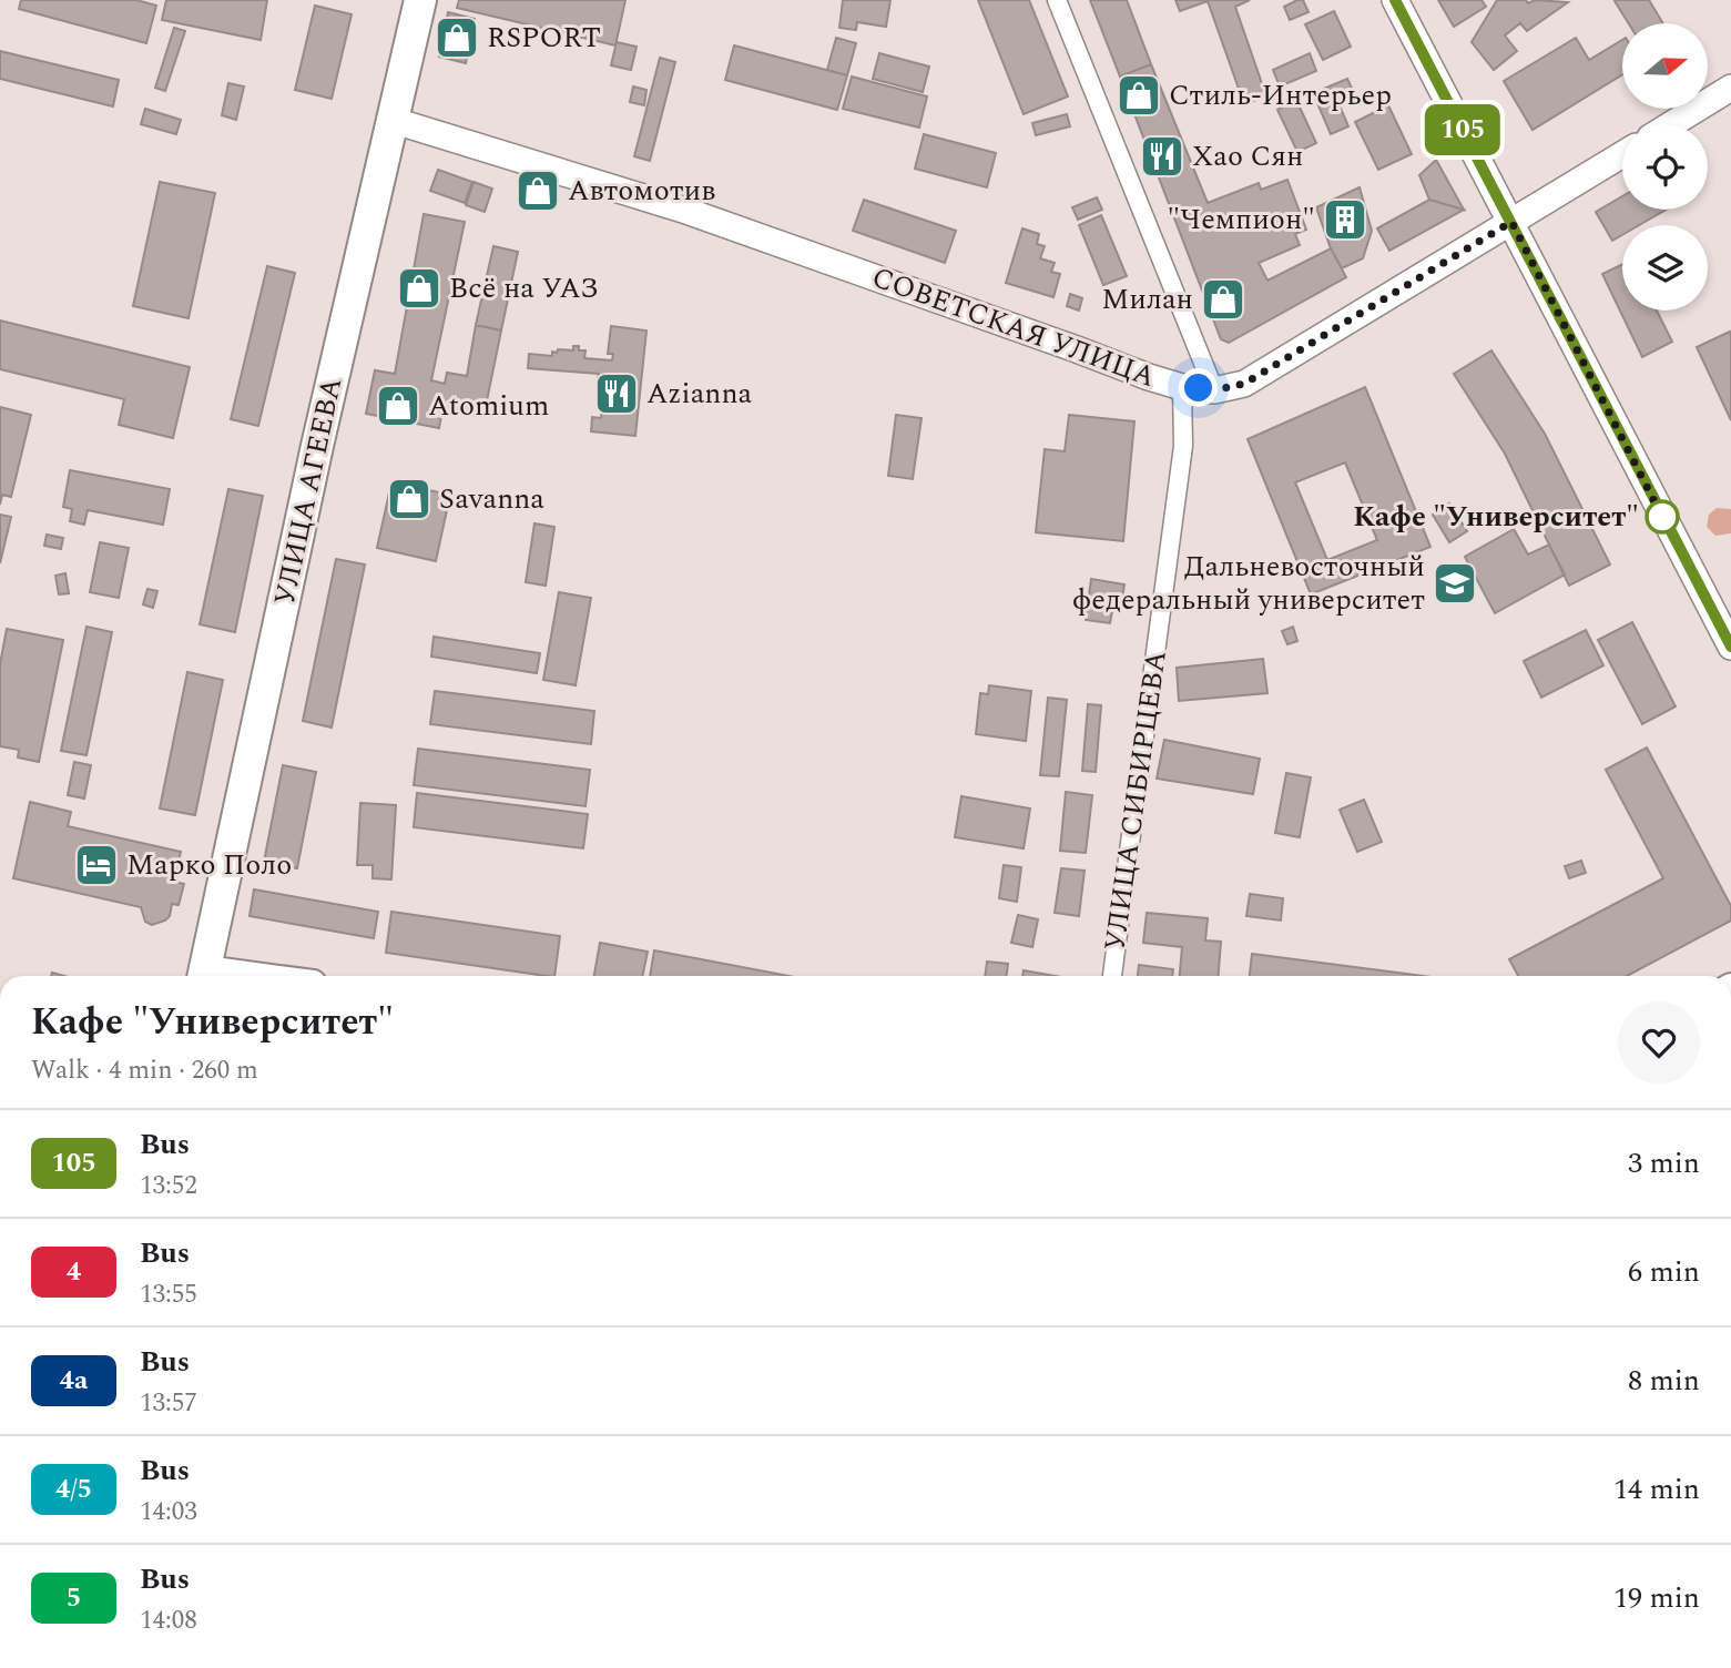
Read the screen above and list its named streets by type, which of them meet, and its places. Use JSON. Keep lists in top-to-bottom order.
{
  "streets": {
    "highway": ["УЛИЦА АГЕЕВА"],
    "main road": ["СОВЕТСКАЯ УЛИЦА"],
    "street": ["УЛИЦА СИБИРЦЕВА"]
  },
  "crossings": [
    ["СОВЕТСКАЯ УЛИЦА", "УЛИЦА АГЕЕВА"],
    ["СОВЕТСКАЯ УЛИЦА", "УЛИЦА СИБИРЦЕВА"]
  ],
  "places": {
    "shop": [
      "RSPORT",
      "Стиль-Интерьер",
      "Автомотив",
      "Всё на УАЗ",
      "Милан",
      "Atomium",
      "Savanna"
    ],
    "restaurant": ["Хао Сян", "Azianna"],
    "building": ["\"Чемпион\""],
    "other": ["Кафе \"Университет\""],
    "school or university": ["Дальневосточный федеральный университет"],
    "hotel": ["Марко Поло"]
  },
  "lines": ["bus line 105"],
  "north": "right",
  "page": {
    "on_map": "105",
    "heading": ["Кафе \"Университет\"", "Walk · 4 min · 260 m"],
    "list": [
      {
        "mark": "105",
        "name": "Bus",
        "note": "13:52",
        "value": "3 min"
      },
      {
        "mark": "4",
        "name": "Bus",
        "note": "13:55",
        "value": "6 min"
      },
      {
        "mark": "4а",
        "name": "Bus",
        "note": "13:57",
        "value": "8 min"
      },
      {
        "mark": "4/5",
        "name": "Bus",
        "note": "14:03",
        "value": "14 min"
      },
      {
        "mark": "5",
        "name": "Bus",
        "note": "14:08",
        "value": "19 min"
      }
    ]
  }
}
